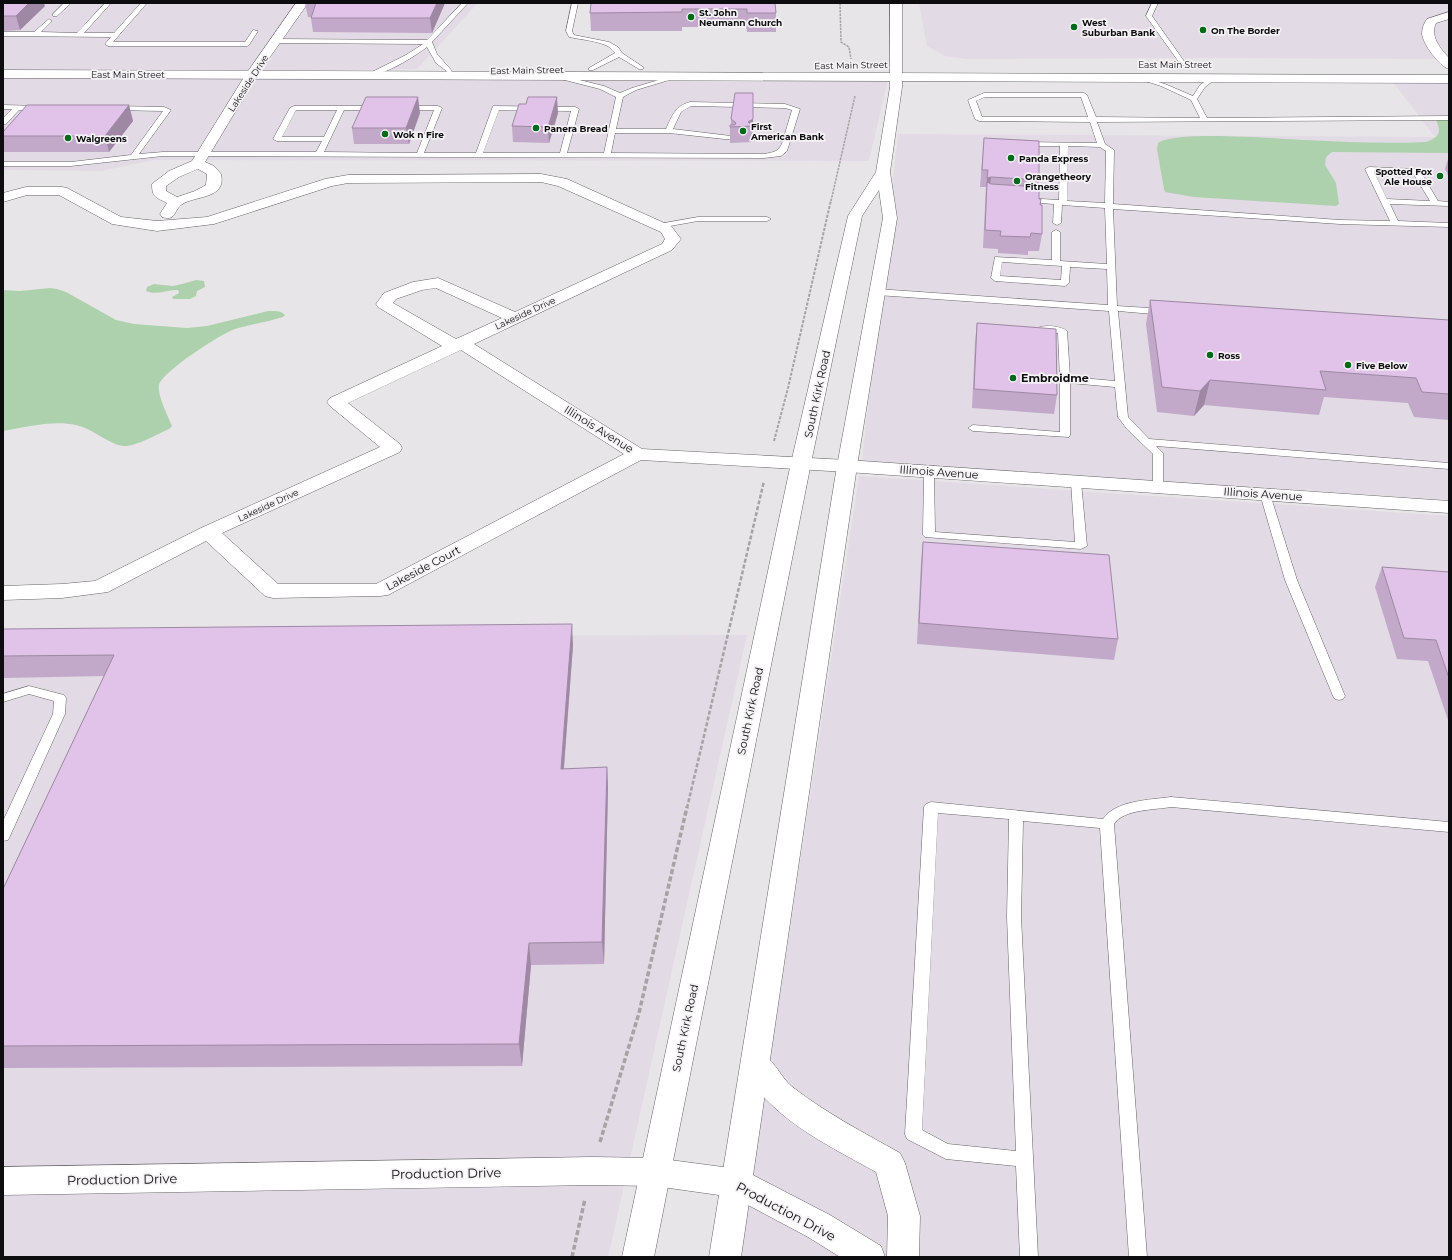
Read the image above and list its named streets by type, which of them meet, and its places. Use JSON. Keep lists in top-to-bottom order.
{
  "streets": {
    "main road": [
      "East Main Street",
      "Lakeside Drive",
      "South Kirk Road",
      "Illinois Avenue",
      "Lakeside Court",
      "Production Drive"
    ]
  },
  "crossings": [
    ["East Main Street", "Lakeside Drive"],
    ["East Main Street", "South Kirk Road"],
    ["Lakeside Drive", "Illinois Avenue"],
    ["Lakeside Drive", "Lakeside Court"],
    ["South Kirk Road", "Illinois Avenue"],
    ["South Kirk Road", "Production Drive"],
    ["Illinois Avenue", "Lakeside Court"]
  ],
  "places": [
    "St. John Neumann Church",
    "West Suburban Bank",
    "On The Border",
    "Panera Bread",
    "First American Bank",
    "Wok n Fire",
    "Walgreens",
    "Panda Express",
    "Spotted Fox Ale House",
    "Orangetheory Fitness",
    "Ross",
    "Five Below",
    "Embroidme"
  ]
}
